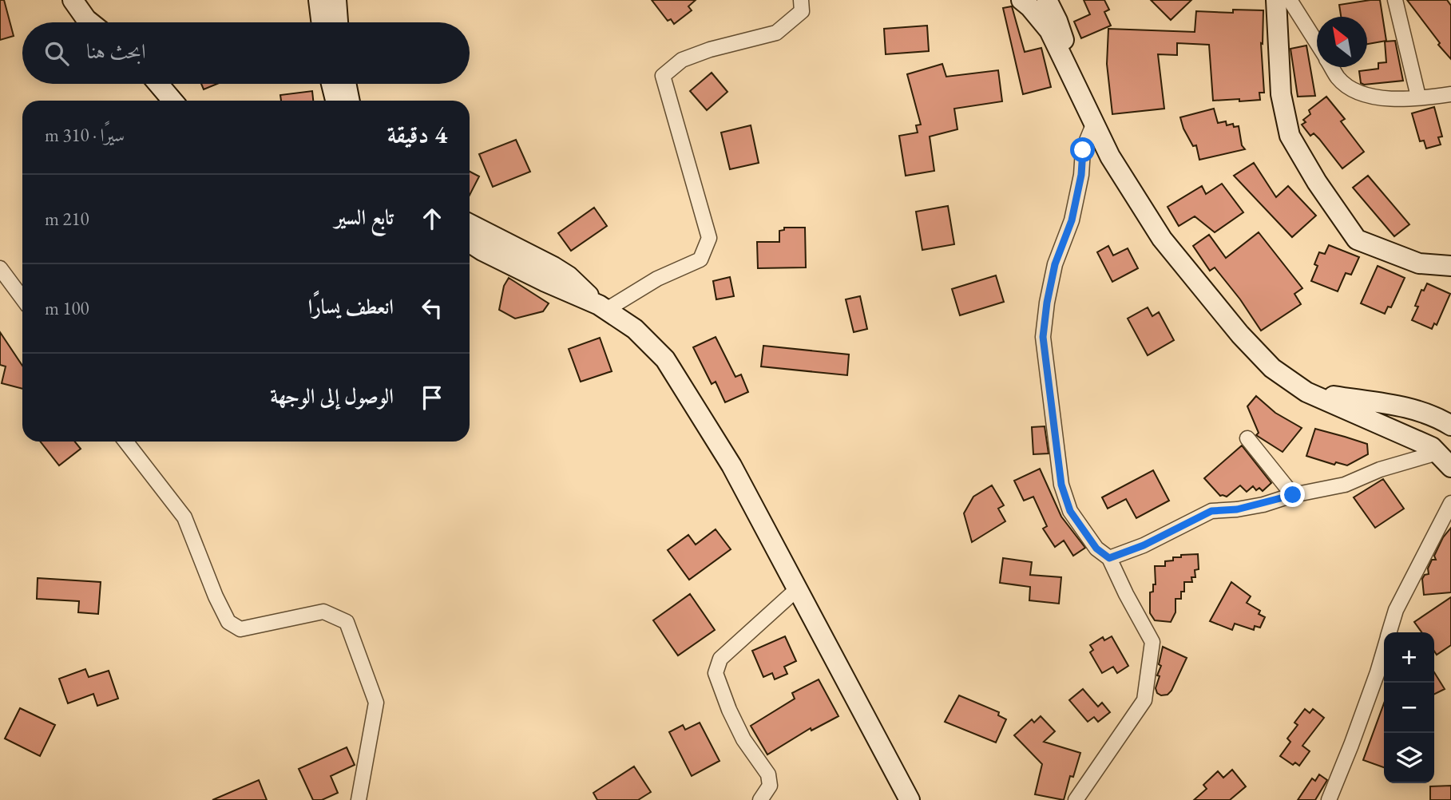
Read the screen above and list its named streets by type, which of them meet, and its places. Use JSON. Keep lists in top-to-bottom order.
{
  "north": "top left",
  "page": {
    "search": "ابحث هنا",
    "heading": ["4 دقيقة", "سيرًا · 310 m"],
    "list": [
      ["تابع السير", "210 m"],
      ["انعطف يسارًا", "100 m"],
      "الوصول إلى الوجهة"
    ],
    "map_buttons": ["+", "−"]
  }
}
